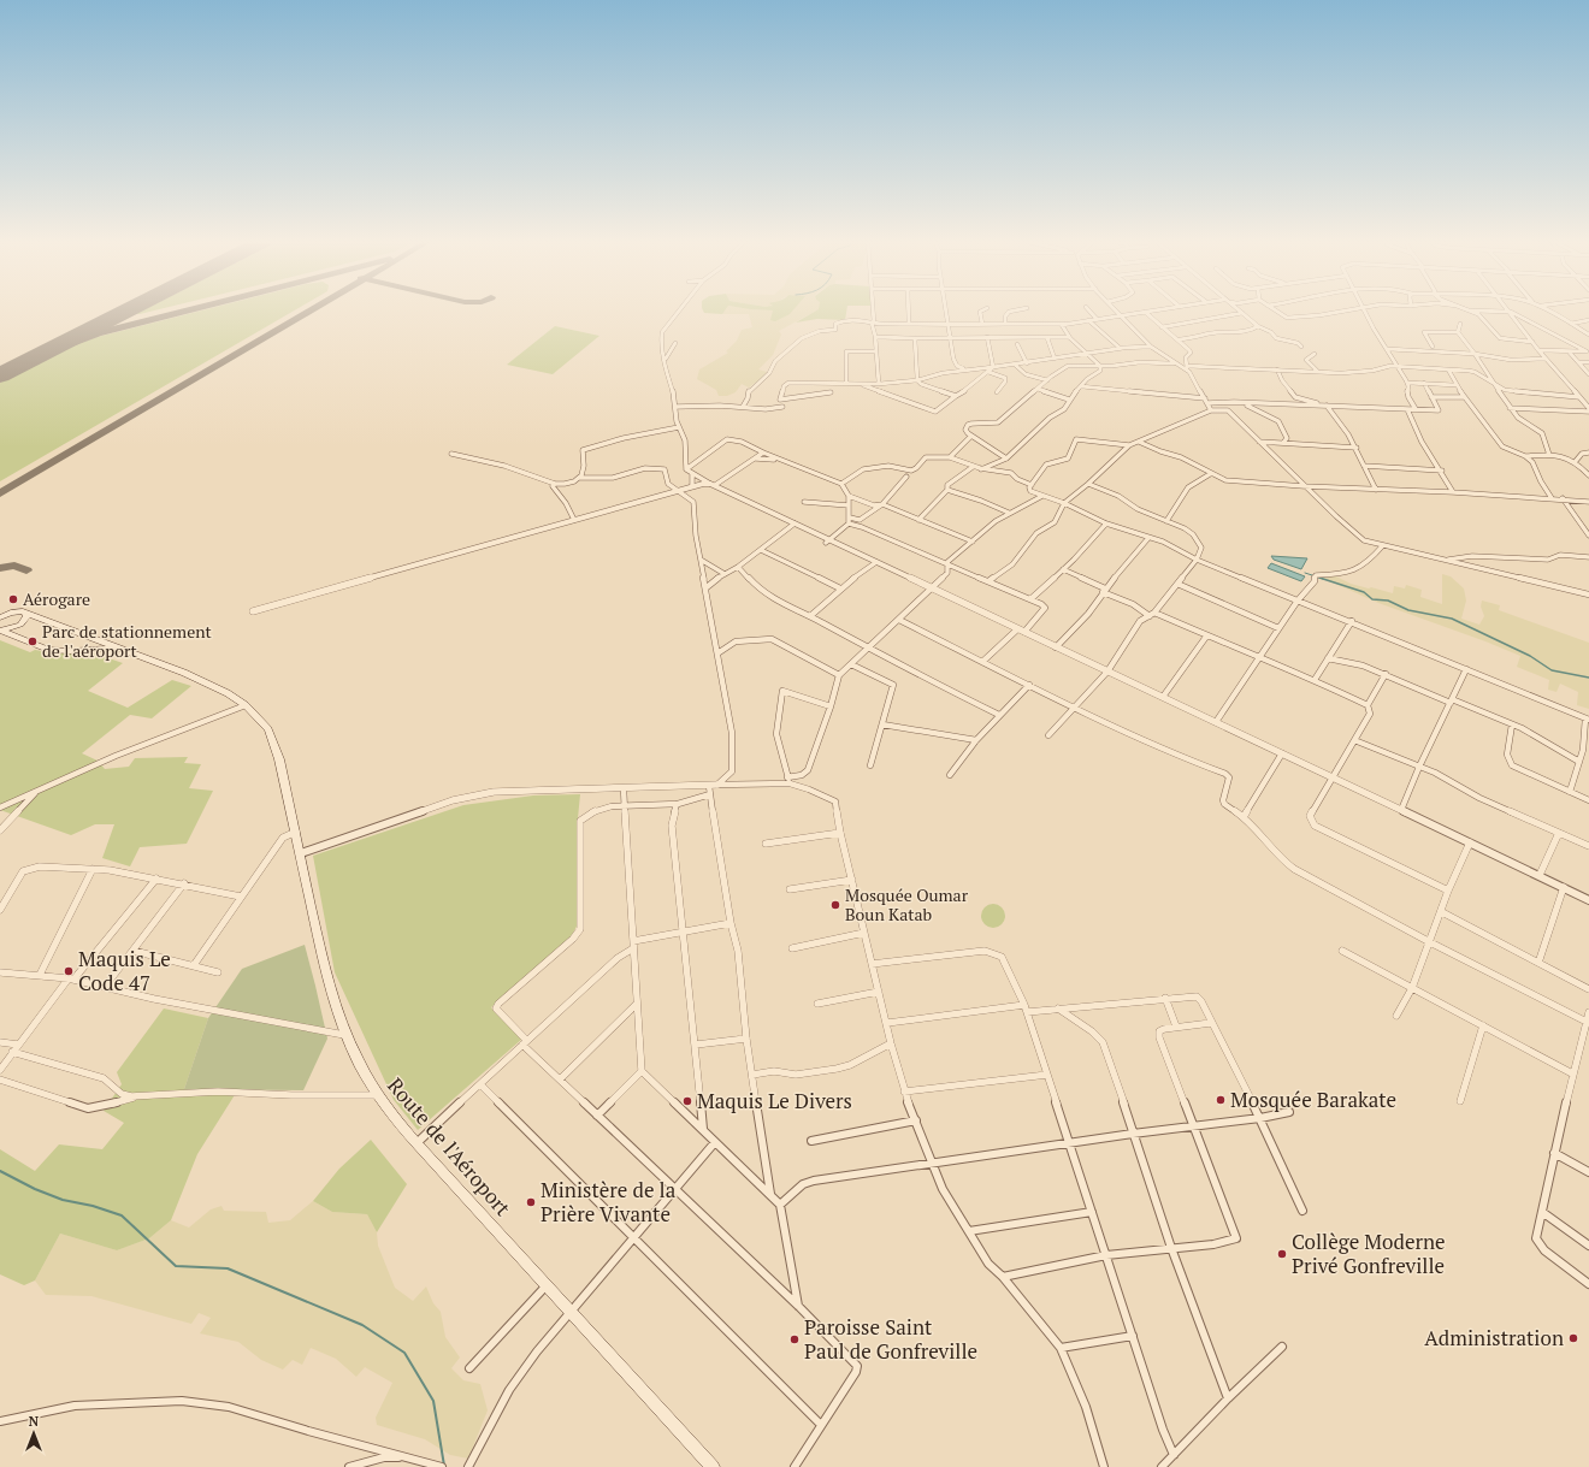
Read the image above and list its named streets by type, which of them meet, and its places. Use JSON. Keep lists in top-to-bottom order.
{
  "streets": {
    "main road": ["Route de l'Aéroport"]
  },
  "places": [
    "Aérogare",
    "Parc de stationnement de l'aéroport",
    "Mosquée Oumar Boun Katab",
    "Maquis Le Code 47",
    "Mosquée Barakate",
    "Maquis Le Divers",
    "Ministère de la Prière Vivante",
    "Collège Moderne Privé Gonfreville",
    "Administration",
    "Paroisse Saint Paul de Gonfreville"
  ],
  "north": "top"
}
